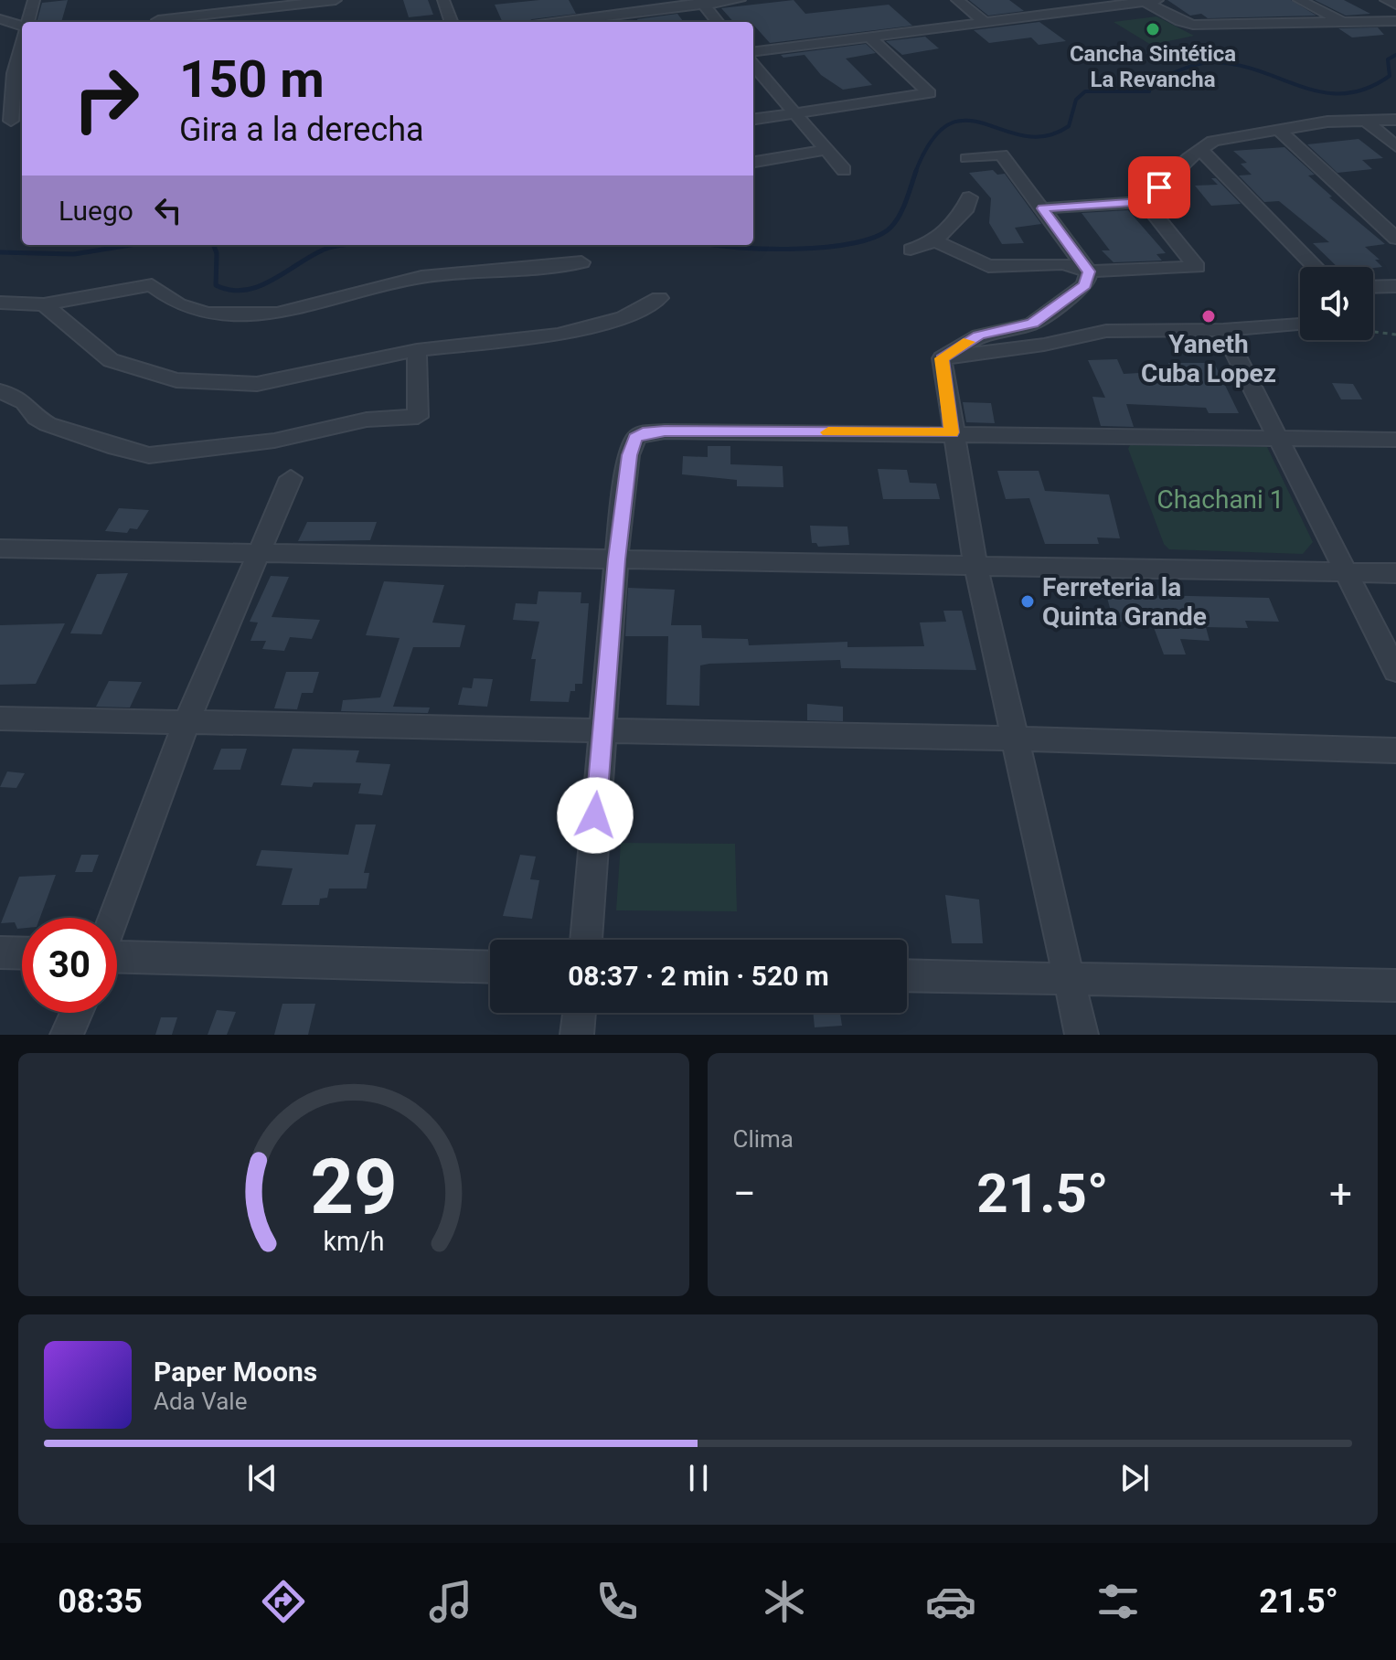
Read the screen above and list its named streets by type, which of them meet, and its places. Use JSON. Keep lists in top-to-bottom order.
{
  "parks": ["Chachani 1"],
  "places": ["Cancha Sintética La Revancha", "Yaneth Cuba Lopez", "Ferreteria la Quinta Grande"],
  "page": {
    "turn": ["150 m", "Gira a la derecha"],
    "then": "Luego",
    "limit": "30",
    "trip": "08:37 · 2 min · 520 m",
    "tile": "Clima",
    "heat": ["−", "21.5°", "+"],
    "song": ["Paper Moons", "Ada Vale"],
    "tabs": ["08:35", "21.5°"],
    "gauge": ["29", "km/h"]
  }
}
